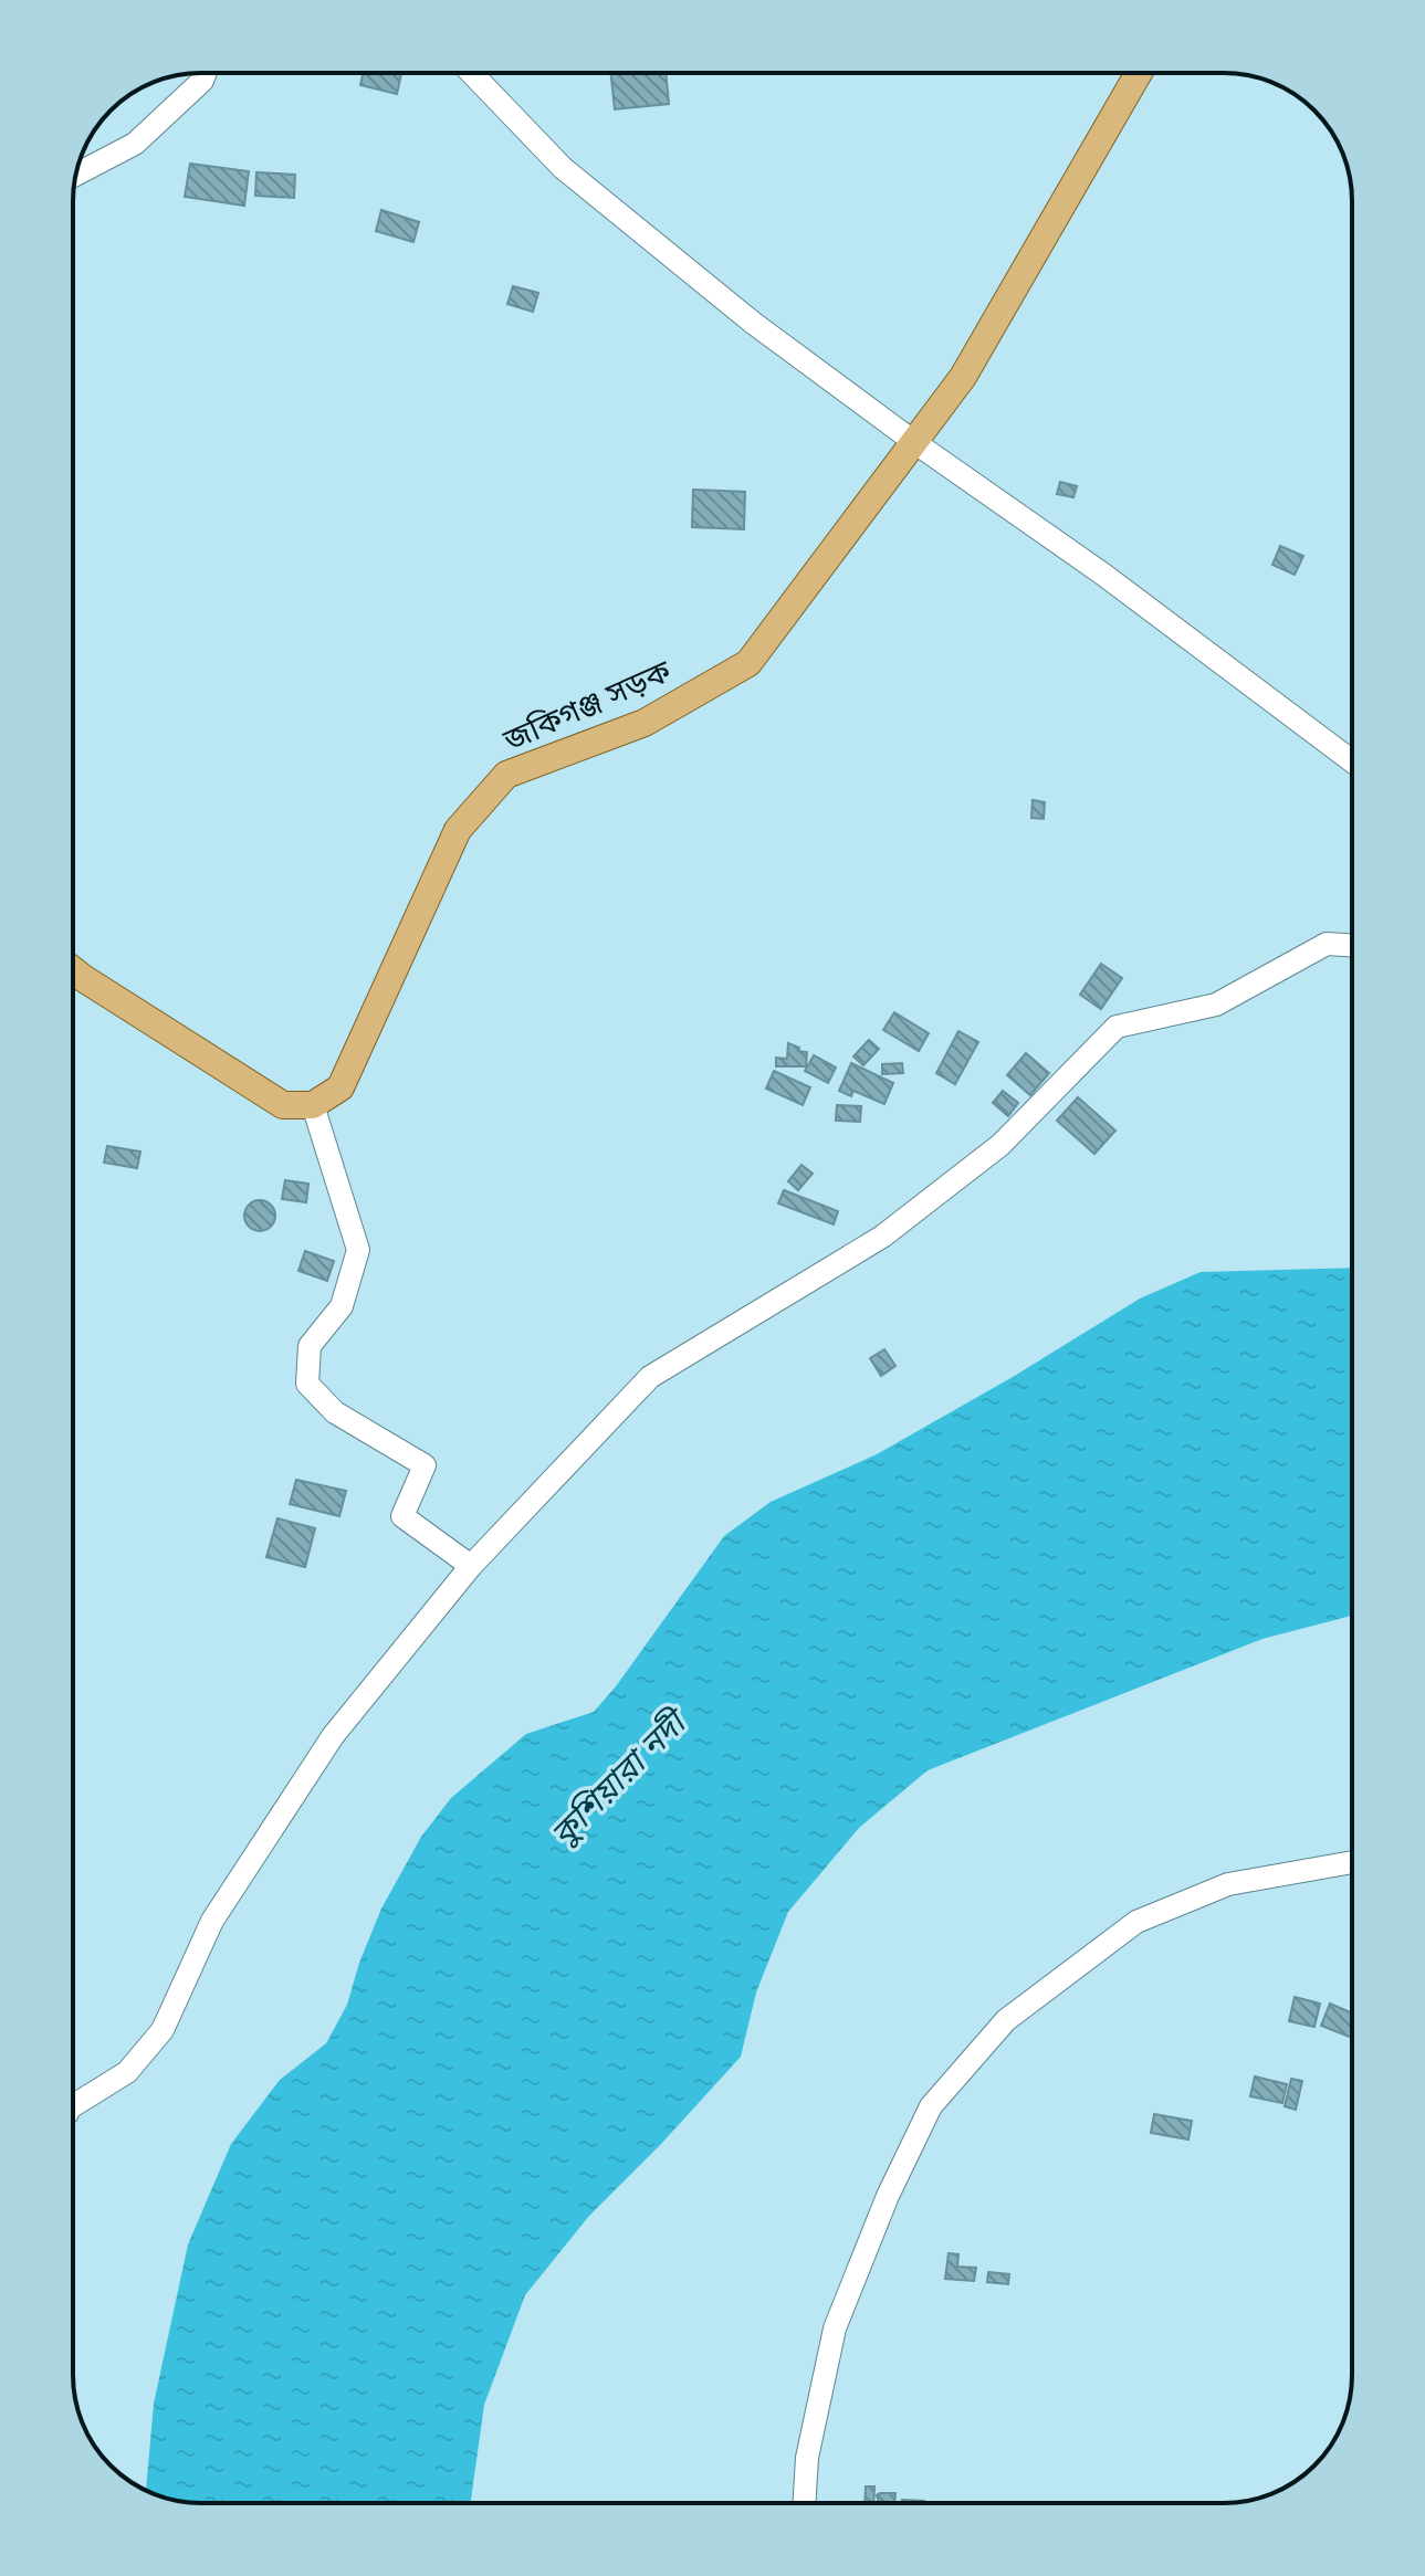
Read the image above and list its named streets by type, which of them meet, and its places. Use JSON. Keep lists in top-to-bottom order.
{
  "streets": {
    "main road": ["জকিগঞ্জ সড়ক"]
  },
  "water": ["কুশিয়ারা নদী"]
}
